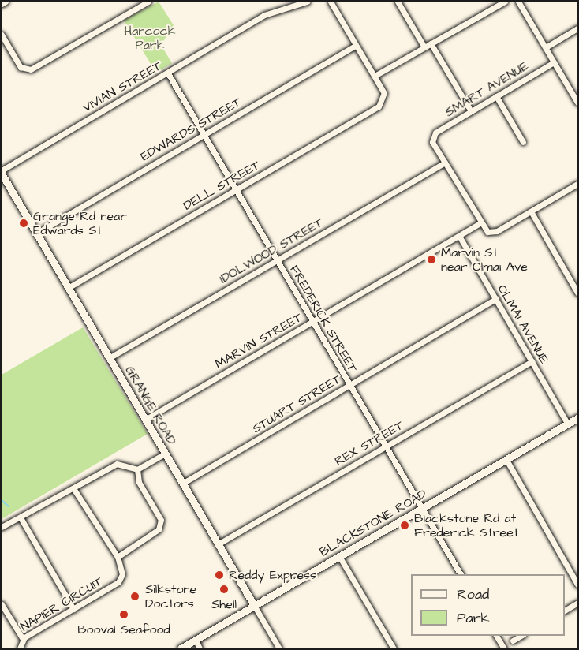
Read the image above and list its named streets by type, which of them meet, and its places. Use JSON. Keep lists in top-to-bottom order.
{
  "streets": {
    "main road": ["GRANGE ROAD", "BLACKSTONE ROAD"],
    "street": [
      "VIVIAN STREET",
      "SMART AVENUE",
      "EDWARDS STREET",
      "DELL STREET",
      "IDOLWOOD STREET",
      "FREDERICK STREET",
      "OLMAI AVENUE",
      "MARVIN STREET",
      "STUART STREET",
      "REX STREET",
      "NAPIER CIRCUIT"
    ]
  },
  "crossings": [
    ["VIVIAN STREET", "FREDERICK STREET"],
    ["VIVIAN STREET", "GRANGE ROAD"],
    ["SMART AVENUE", "IDOLWOOD STREET"],
    ["EDWARDS STREET", "FREDERICK STREET"],
    ["EDWARDS STREET", "GRANGE ROAD"],
    ["DELL STREET", "FREDERICK STREET"],
    ["DELL STREET", "GRANGE ROAD"],
    ["IDOLWOOD STREET", "FREDERICK STREET"],
    ["IDOLWOOD STREET", "GRANGE ROAD"],
    ["FREDERICK STREET", "MARVIN STREET"],
    ["FREDERICK STREET", "STUART STREET"],
    ["FREDERICK STREET", "REX STREET"],
    ["FREDERICK STREET", "BLACKSTONE ROAD"],
    ["OLMAI AVENUE", "MARVIN STREET"],
    ["OLMAI AVENUE", "STUART STREET"],
    ["OLMAI AVENUE", "REX STREET"],
    ["OLMAI AVENUE", "BLACKSTONE ROAD"],
    ["MARVIN STREET", "GRANGE ROAD"],
    ["STUART STREET", "GRANGE ROAD"],
    ["GRANGE ROAD", "REX STREET"],
    ["GRANGE ROAD", "BLACKSTONE ROAD"]
  ],
  "parks": ["Hancock Park"],
  "places": [
    "Grange Rd near Edwards St",
    "Marvin St near Olmai Ave",
    "Blackstone Rd at Frederick Street",
    "Reddy Express",
    "Shell",
    "Silkstone Doctors",
    "Booval Seafood"
  ],
  "legend": ["Road", "Park"]
}
